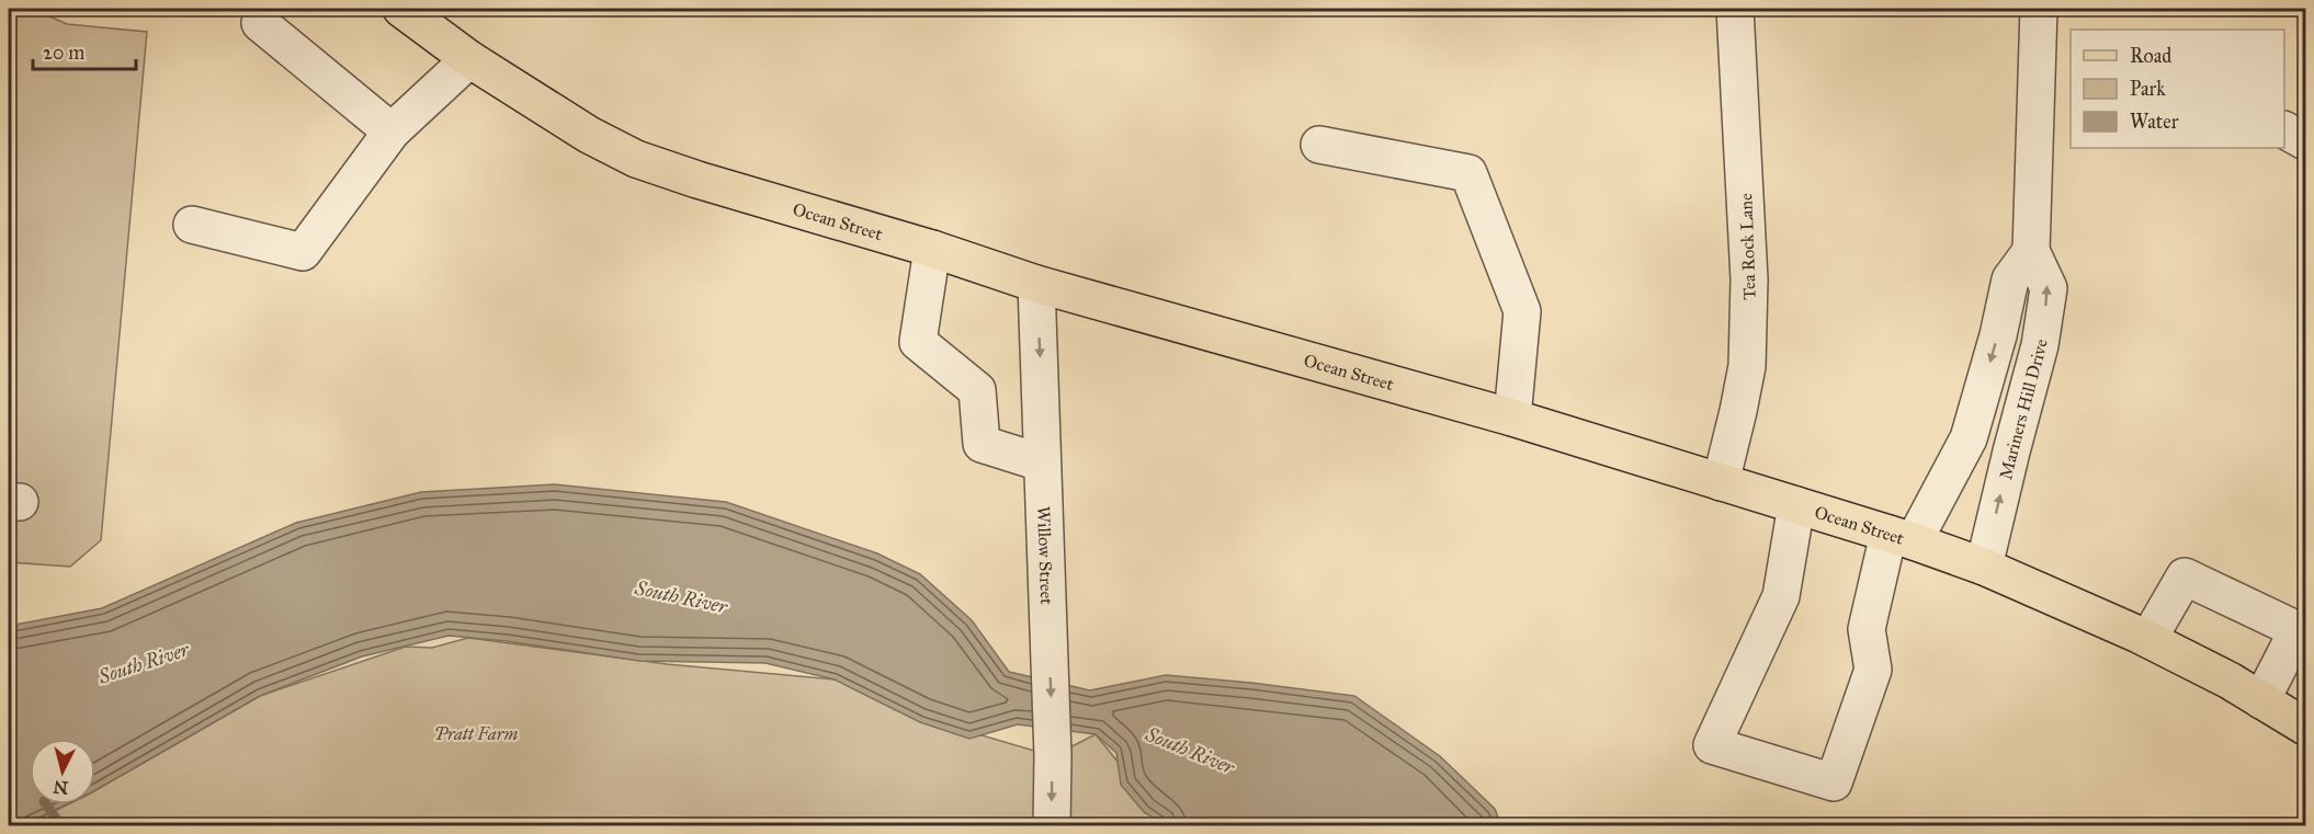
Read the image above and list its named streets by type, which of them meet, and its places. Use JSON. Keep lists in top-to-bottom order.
{
  "streets": {
    "main road": ["Ocean Street"],
    "street": ["Tea Rock Lane", "Mariners Hill Drive", "Willow Street"]
  },
  "crossings": [
    ["Ocean Street", "Tea Rock Lane"],
    ["Ocean Street", "Mariners Hill Drive"],
    ["Ocean Street", "Willow Street"]
  ],
  "one_way": ["Willow Street"],
  "water": ["South River"],
  "parks": ["Pratt Farm"],
  "legend": ["Road", "Park", "Water"],
  "scale_bar": "20 m",
  "north": "bottom"
}
